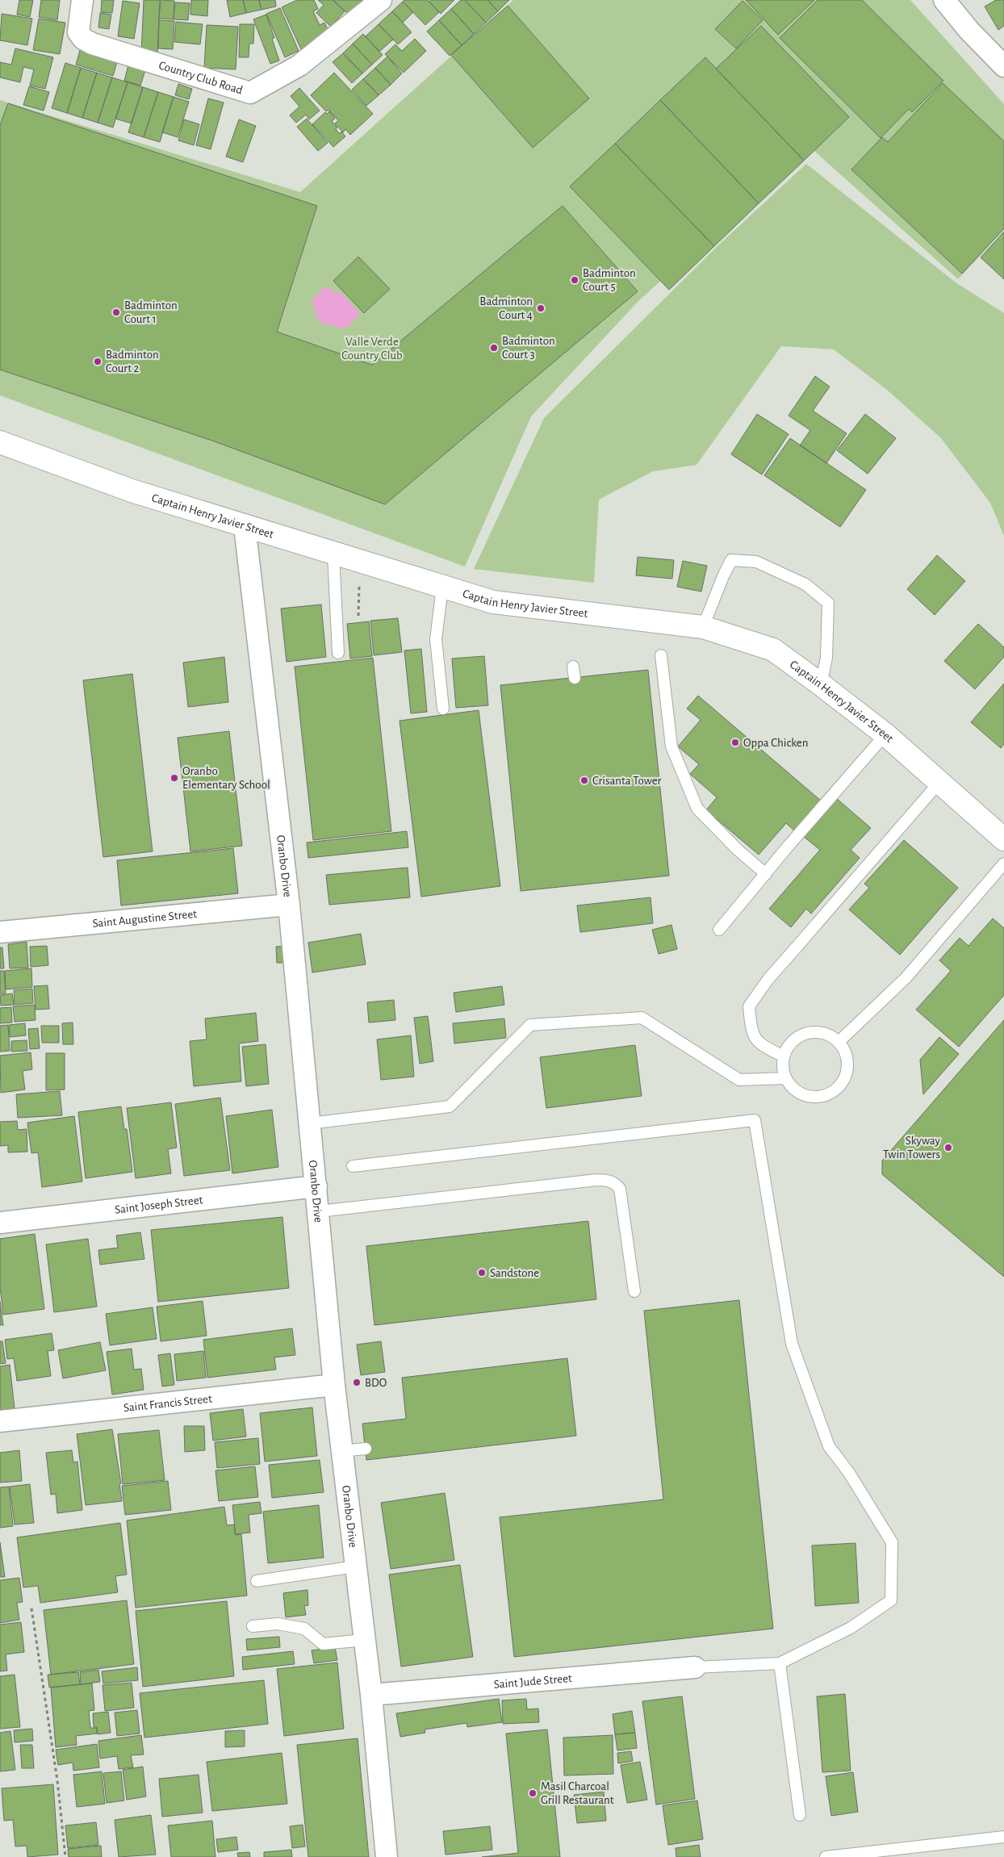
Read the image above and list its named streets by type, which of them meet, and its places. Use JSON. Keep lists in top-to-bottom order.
{
  "streets": {
    "street": [
      "Country Club Road",
      "Captain Henry Javier Street",
      "Oranbo Drive",
      "Saint Augustine Street",
      "Saint Joseph Street",
      "Saint Francis Street",
      "Saint Jude Street"
    ]
  },
  "crossings": [
    ["Captain Henry Javier Street", "Oranbo Drive"],
    ["Oranbo Drive", "Saint Augustine Street"],
    ["Oranbo Drive", "Saint Joseph Street"],
    ["Oranbo Drive", "Saint Francis Street"],
    ["Oranbo Drive", "Saint Jude Street"]
  ],
  "parks": ["Valle Verde Country Club"],
  "places": [
    "Badminton Court 5",
    "Badminton Court 4",
    "Badminton Court 1",
    "Badminton Court 3",
    "Badminton Court 2",
    "Oppa Chicken",
    "Oranbo Elementary School",
    "Crisanta Tower",
    "Skyway Twin Towers",
    "Sandstone",
    "BDO",
    "Masil Charcoal Grill Restaurant"
  ]
}
